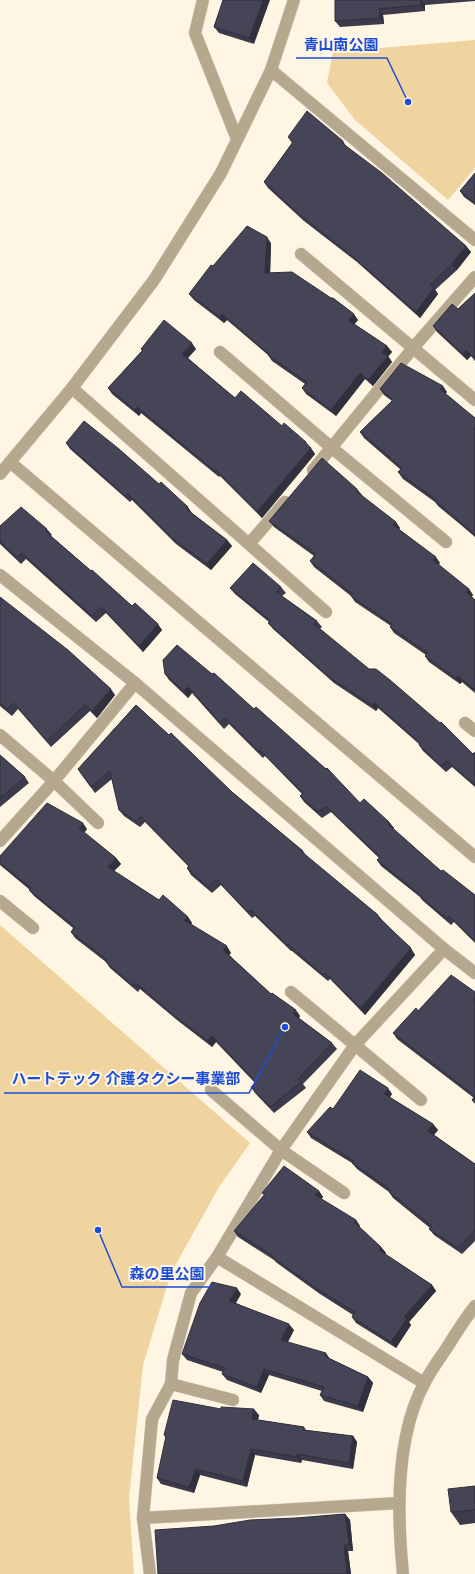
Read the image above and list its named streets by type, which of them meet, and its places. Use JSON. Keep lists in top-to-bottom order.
{
  "places": ["青山南公園", "ハートテック 介護タクシー事業部", "森の里公園"]
}
